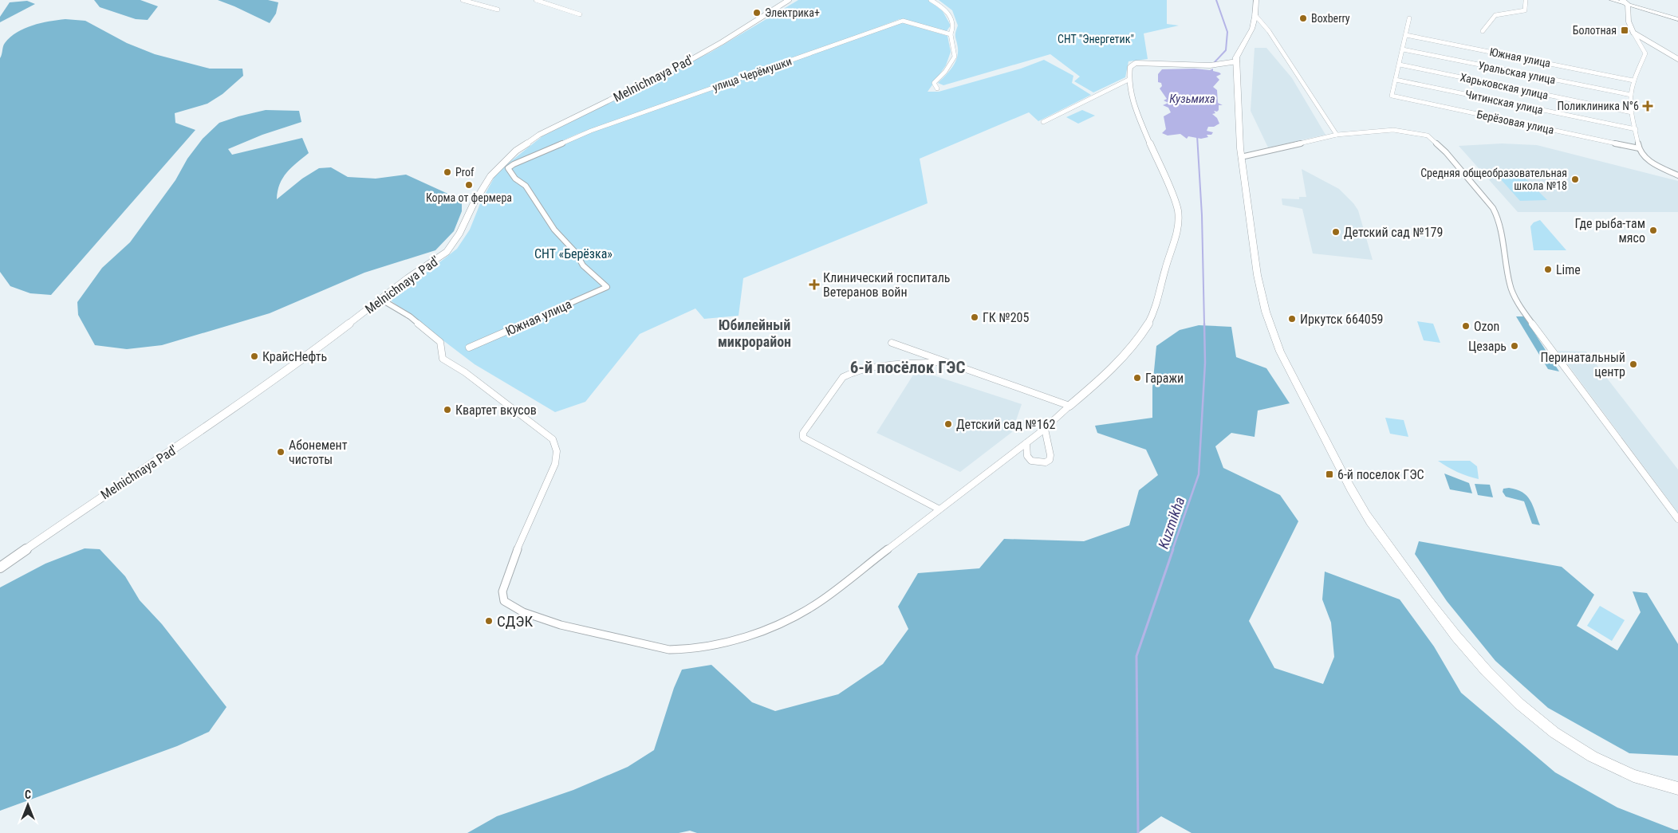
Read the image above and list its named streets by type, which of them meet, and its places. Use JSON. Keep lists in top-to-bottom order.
{
  "streets": {
    "street": [
      "Южная улица",
      "Уральская улица",
      "улица Черёмушки",
      "Melnichnaya Pad'",
      "Харьковская улица",
      "Читинская улица",
      "Берёзовая улица"
    ]
  },
  "crossings": [
    ["Южная улица", "улица Черёмушки"],
    ["Читинская улица", "Берёзовая улица"]
  ],
  "districts": ["Юбилейный микрорайон", "6-й посёлок ГЭС"],
  "water": ["Кузьмиха", "Kuzmikha"],
  "parks": ["СНТ \"Энергетик\"", "СНТ «Берёзка»"],
  "places": {
    "other": [
      "Электрика+",
      "Boxberry",
      "Prof",
      "Средняя общеобразовательная школа №18",
      "Корма от фермера",
      "Где рыба-там мясо",
      "Детский сад №179",
      "Lime",
      "ГК №205",
      "Иркутск 664059",
      "Ozon",
      "Цезарь",
      "КрайсНефть",
      "Перинатальный центр",
      "Гаражи",
      "Квартет вкусов",
      "Детский сад №162",
      "Абонемент чистоты",
      "СДЭК"
    ],
    "transit": ["Болотная", "6-й поселок ГЭС"],
    "health": ["Поликлиника N°6", "Клинический госпиталь Ветеранов войн"]
  },
  "north": "top"
}
